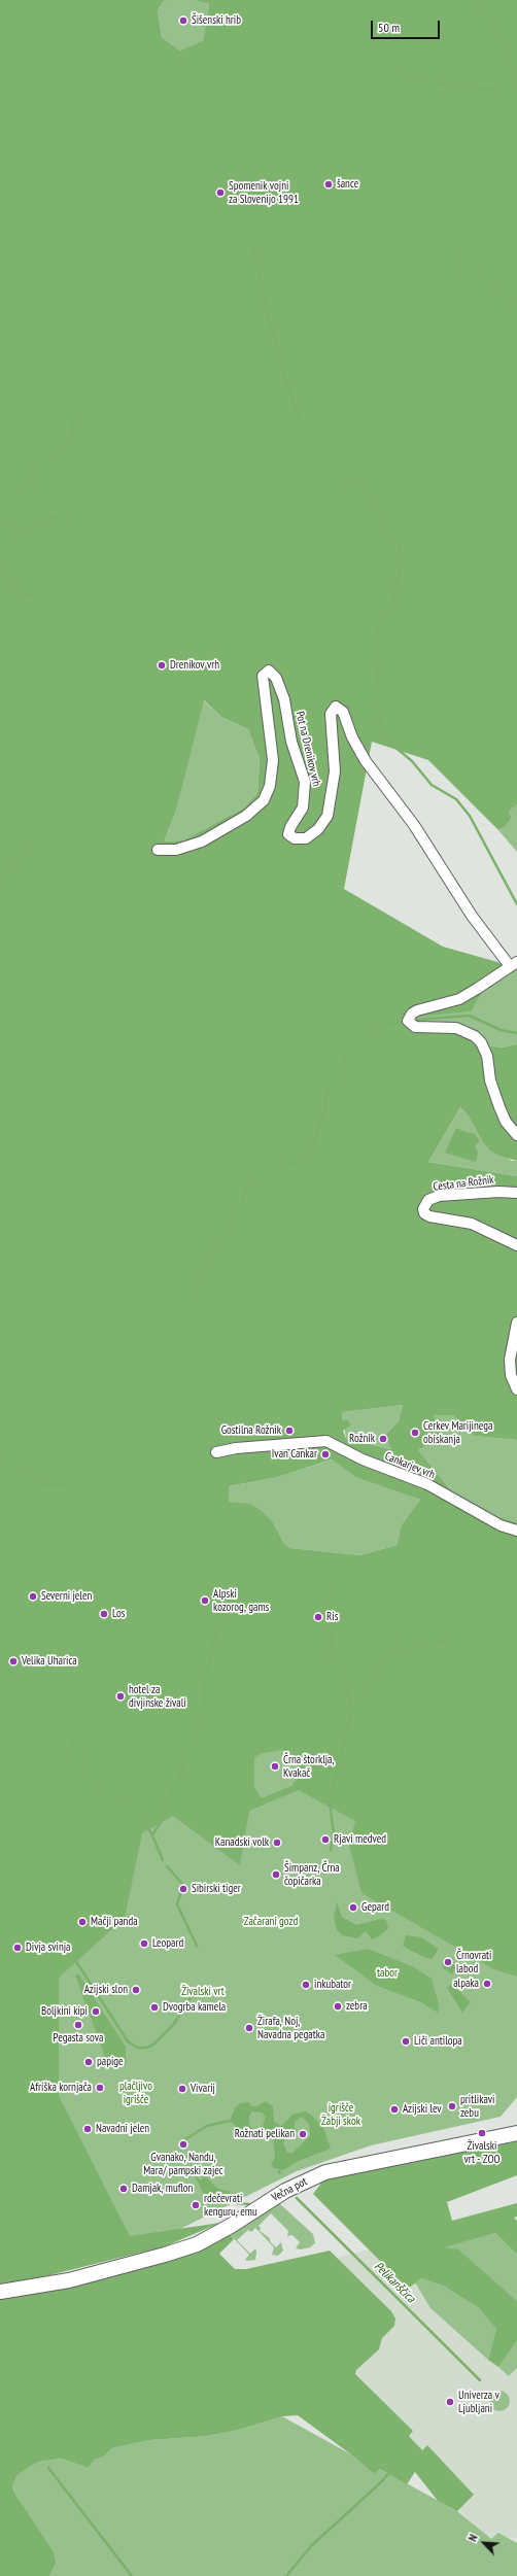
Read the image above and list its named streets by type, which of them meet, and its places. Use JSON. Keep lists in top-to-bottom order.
{
  "streets": {
    "main road": ["Večna pot"],
    "street": ["Pot na Drenikov vrh", "Cesta na Rožnik", "Cankarjev vrh"]
  },
  "water": ["Pelikanščica"],
  "parks": [
    "Začarani gozd",
    "tabor",
    "Živalski vrt",
    "plačljivo igrišče",
    "igrišče Žabji skok"
  ],
  "places": [
    "Šišenski hrib",
    "šance",
    "Spomenik vojni za Slovenijo 1991",
    "Drenikov vrh",
    "Gostilna Rožnik",
    "Cerkev Marijinega obiskanja",
    "Rožnik",
    "Ivan Cankar",
    "Severni jelen",
    "Alpski kozorog, gams",
    "Los",
    "Ris",
    "Velika Uharica",
    "hotel za divjinske živali",
    "Črna štorklja, Kvakač",
    "Rjavi medved",
    "Kanadski volk",
    "Šimpanz, Črna čopičarka",
    "Sibirski tiger",
    "Gepard",
    "Mačji panda",
    "Leopard",
    "Divja svinja",
    "Črnovrati labod",
    "alpaka",
    "inkubator",
    "Azijski slon",
    "zebra",
    "Dvogrba kamela",
    "Boljkini kipi",
    "Pegasta sova",
    "Žirafa, Noj, Navadna pegatka",
    "Liči antilopa",
    "papige",
    "Afriška kornjača",
    "Vivarij",
    "pritlikavi zebu",
    "Azijski lev",
    "Navadni jelen",
    "Živalski vrt - ZOO",
    "Rožnati pelikan",
    "Gvanako, Nandu, Mara/ pampski zajec",
    "Damjak, muflon",
    "rdečevrati kenguru, emu",
    "Univerza v Ljubljani"
  ],
  "scale_bar": "50 m",
  "north": "top left"
}
